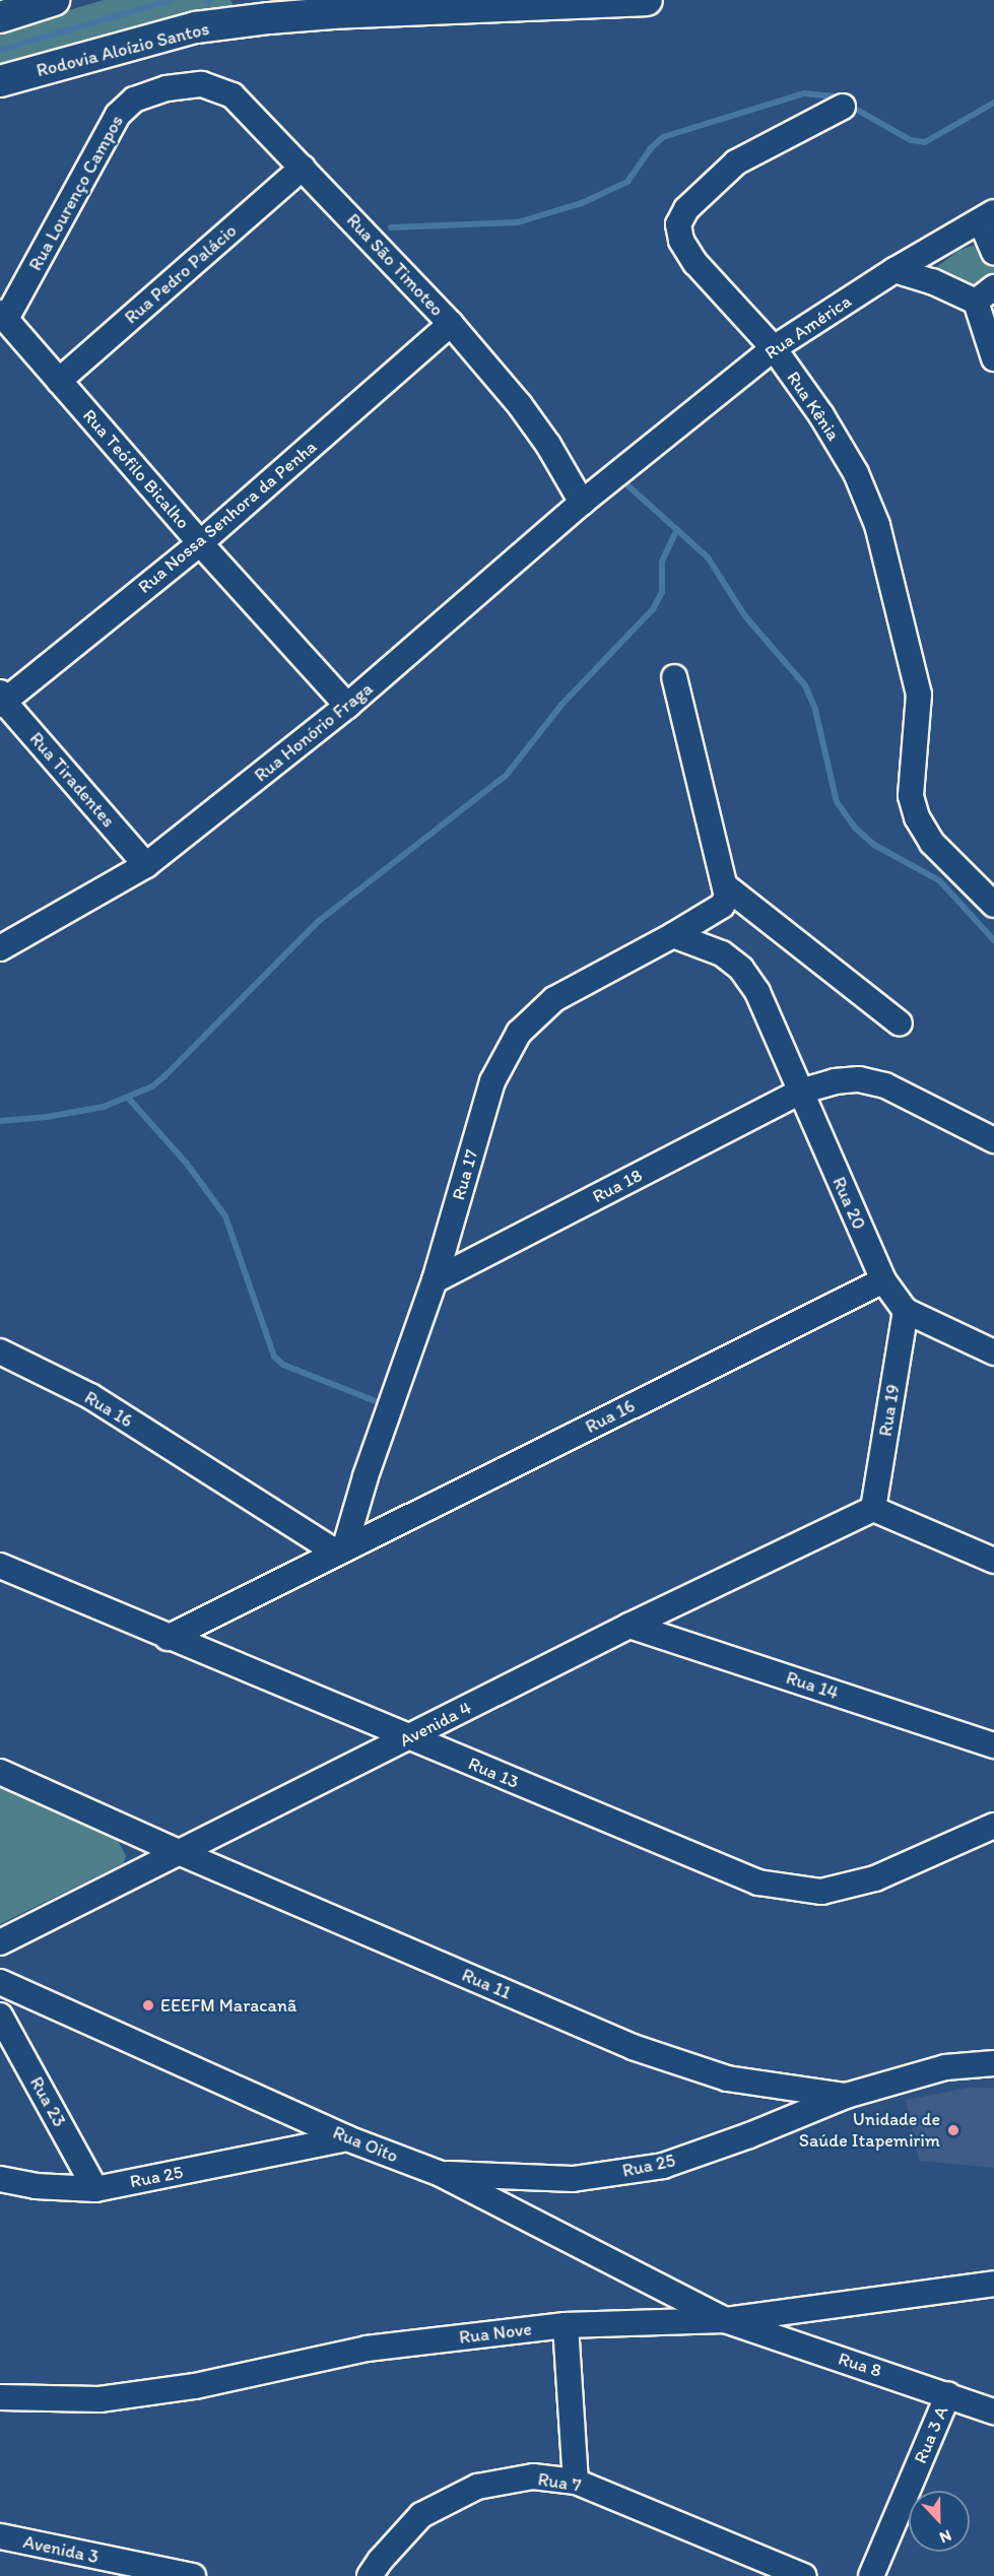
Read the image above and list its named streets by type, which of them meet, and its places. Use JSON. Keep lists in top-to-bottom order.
{
  "streets": {
    "main road": ["Rodovia Aloízio Santos"],
    "street": [
      "Rua Lourenço Campos",
      "Rua São Timoteo",
      "Rua Pedro Palácio",
      "Rua América",
      "Rua Kênia",
      "Rua Teófilo Bicalho",
      "Rua Nossa Senhora da Penha",
      "Rua Honório Fraga",
      "Rua Tiradentes",
      "Rua 17",
      "Rua 18",
      "Rua 20",
      "Rua 16",
      "Rua 19",
      "Rua 14",
      "Avenida 4",
      "Rua 13",
      "Rua 11",
      "Rua 23",
      "Rua Oito",
      "Rua 25",
      "Rua Nove",
      "Rua 8",
      "Rua 3 A",
      "Rua 7",
      "Avenida 3"
    ]
  },
  "crossings": [
    ["Rua Lourenço Campos", "Rua São Timoteo"],
    ["Rua Lourenço Campos", "Rua Teófilo Bicalho"],
    ["Rua São Timoteo", "Rua Pedro Palácio"],
    ["Rua São Timoteo", "Rua Nossa Senhora da Penha"],
    ["Rua São Timoteo", "Rua Honório Fraga"],
    ["Rua Pedro Palácio", "Rua Teófilo Bicalho"],
    ["Rua América", "Rua Kênia"],
    ["Rua América", "Rua Honório Fraga"],
    ["Rua Teófilo Bicalho", "Rua Nossa Senhora da Penha"],
    ["Rua Teófilo Bicalho", "Rua Honório Fraga"],
    ["Rua Nossa Senhora da Penha", "Rua Tiradentes"],
    ["Rua Honório Fraga", "Rua Tiradentes"],
    ["Rua 17", "Rua 18"],
    ["Rua 17", "Rua 20"],
    ["Rua 17", "Rua 16"],
    ["Rua 18", "Rua 20"],
    ["Rua 20", "Rua 16"],
    ["Rua 20", "Rua 19"],
    ["Rua 16", "Rua 13"],
    ["Rua 19", "Avenida 4"],
    ["Rua 14", "Avenida 4"],
    ["Avenida 4", "Rua 13"],
    ["Avenida 4", "Rua 11"],
    ["Rua 11", "Rua 25"],
    ["Rua 23", "Rua 25"],
    ["Rua Oito", "Rua 25"],
    ["Rua Oito", "Rua Nove"],
    ["Rua Oito", "Rua 8"],
    ["Rua Nove", "Rua 8"],
    ["Rua 8", "Rua 3 A"]
  ],
  "places": ["EEEFM Maracanã", "Unidade de Saúde Itapemirim"],
  "north": "bottom"
}
